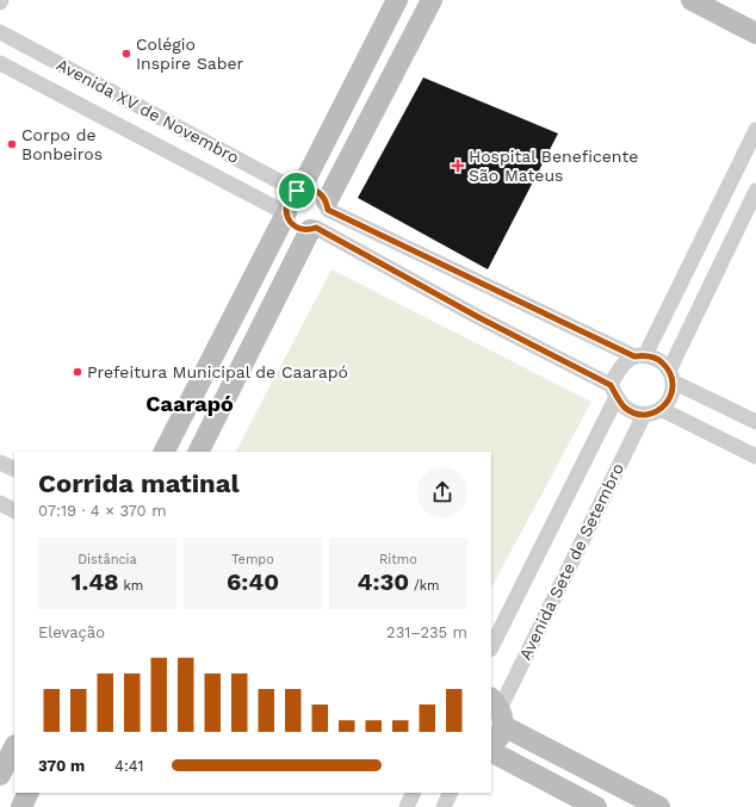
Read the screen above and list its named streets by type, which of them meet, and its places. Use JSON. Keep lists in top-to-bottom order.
{
  "streets": {
    "street": ["Avenida XV de Novembro", "Avenida Sete de Setembro"]
  },
  "districts": ["Caarapó"],
  "places": {
    "other": ["Colégio Inspire Saber", "Corpo de Bonbeiros", "Prefeitura Municipal de Caarapó"],
    "health": ["Hospital Beneficente São Mateus"]
  },
  "page": {
    "heading": ["Corrida matinal", "07:19 · 4 × 370 m"],
    "stats": [
      ["Distância", "1.48 km"],
      ["Tempo", "6:40"],
      ["Ritmo", "4:30 /km"]
    ],
    "chart": ["Elevação", "231–235 m"],
    "list": [
      {
        "name": "370 m",
        "note": "4:41"
      }
    ]
  }
}
